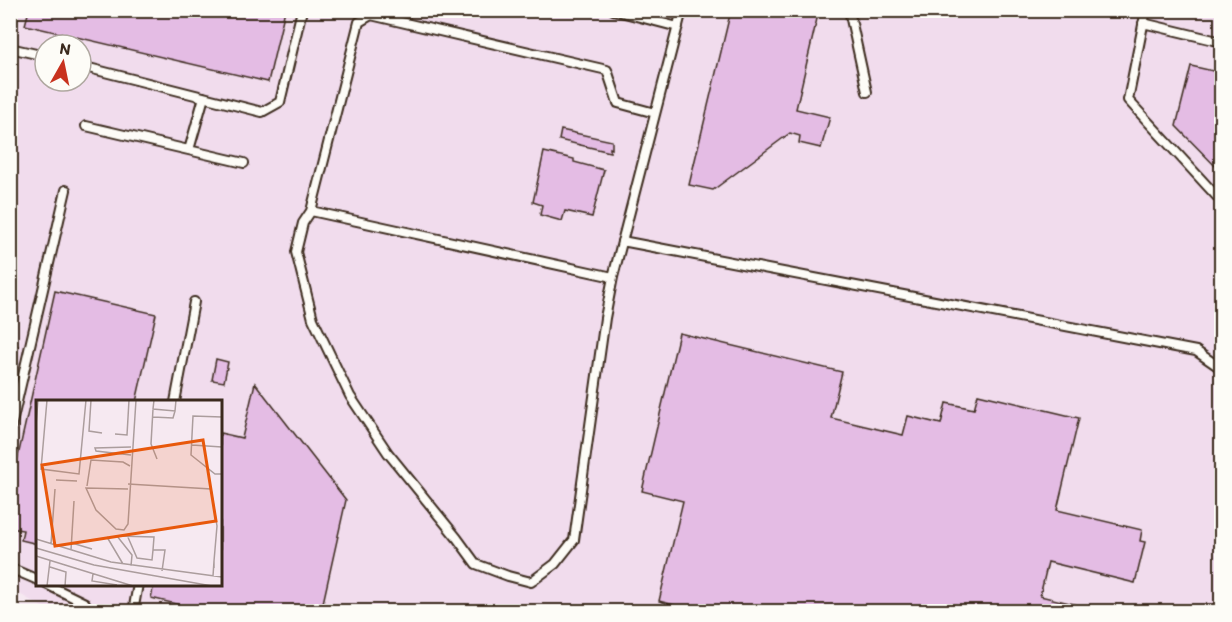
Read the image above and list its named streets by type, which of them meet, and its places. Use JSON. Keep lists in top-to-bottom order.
{
  "north": "top"
}
